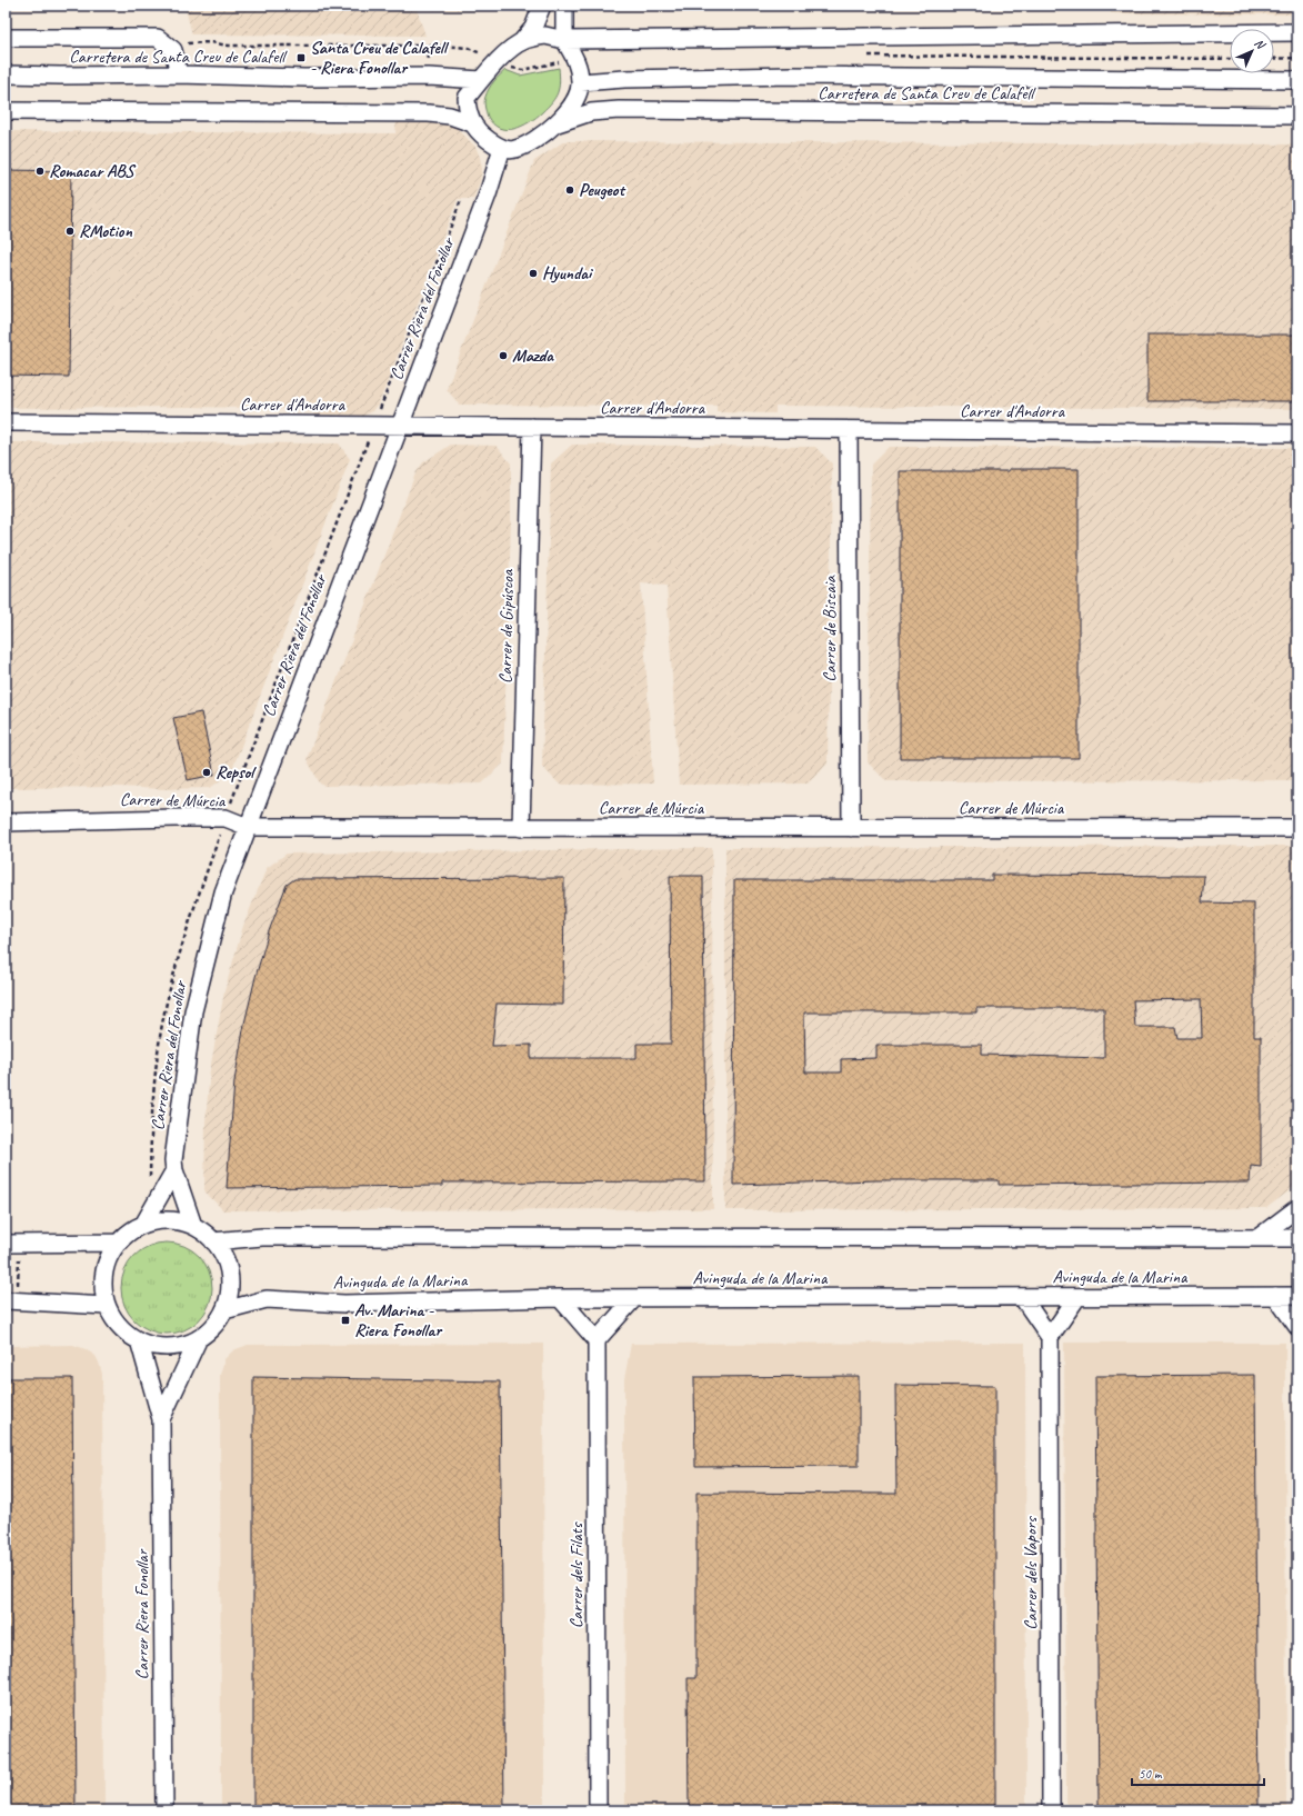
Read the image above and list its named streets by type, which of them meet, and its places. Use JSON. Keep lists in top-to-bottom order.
{
  "streets": {
    "street": [
      "Carretera de Santa Creu de Calafell",
      "Carrer Riera del Fonollar",
      "Carrer d'Andorra",
      "Carrer de Gipúscoa",
      "Carrer de Biscaia",
      "Carrer de Múrcia",
      "Avinguda de la Marina",
      "Carrer dels Vapors",
      "Carrer dels Filats",
      "Carrer Riera Fonollar"
    ]
  },
  "crossings": [
    ["Carretera de Santa Creu de Calafell", "Carrer Riera del Fonollar"],
    ["Carrer Riera del Fonollar", "Carrer d'Andorra"],
    ["Carrer Riera del Fonollar", "Carrer de Múrcia"],
    ["Carrer d'Andorra", "Carrer de Gipúscoa"],
    ["Carrer d'Andorra", "Carrer de Biscaia"],
    ["Carrer de Gipúscoa", "Carrer de Múrcia"],
    ["Carrer de Biscaia", "Carrer de Múrcia"],
    ["Avinguda de la Marina", "Carrer Riera Fonollar"]
  ],
  "places": {
    "transit": ["Santa Creu de Calafell - Riera Fonollar", "Av. Marina - Riera Fonollar"],
    "other": [
      "Romacar ABS",
      "Peugeot",
      "RMotion",
      "Hyundai",
      "Mazda",
      "Repsol"
    ]
  },
  "scale_bar": "50 m",
  "north": "top right"
}
